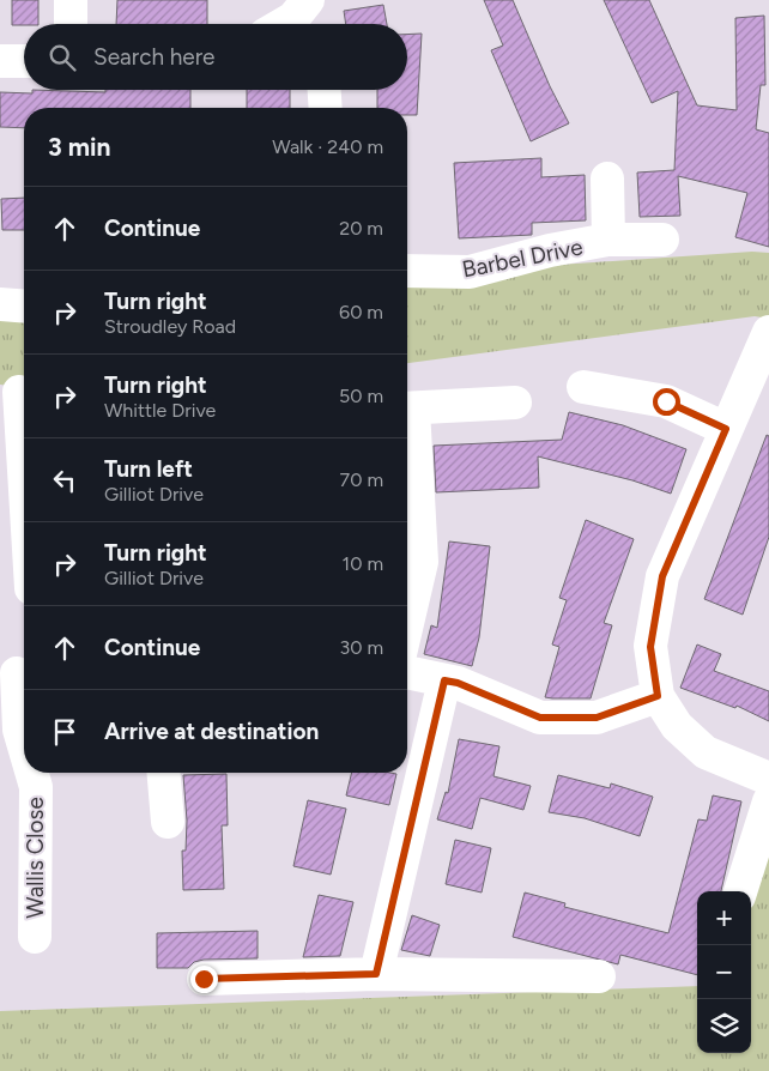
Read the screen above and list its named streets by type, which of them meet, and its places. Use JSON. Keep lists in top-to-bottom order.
{
  "streets": {
    "street": ["Barbel Drive", "Wallis Close"]
  },
  "page": {
    "search": "Search here",
    "heading": ["3 min", "Walk · 240 m"],
    "list": [
      ["Continue", "20 m"],
      ["Turn right", "Stroudley Road", "60 m"],
      ["Turn right", "Whittle Drive", "50 m"],
      ["Turn left", "Gilliot Drive", "70 m"],
      ["Turn right", "Gilliot Drive", "10 m"],
      ["Continue", "30 m"],
      "Arrive at destination"
    ],
    "map_buttons": ["+", "−"]
  }
}
